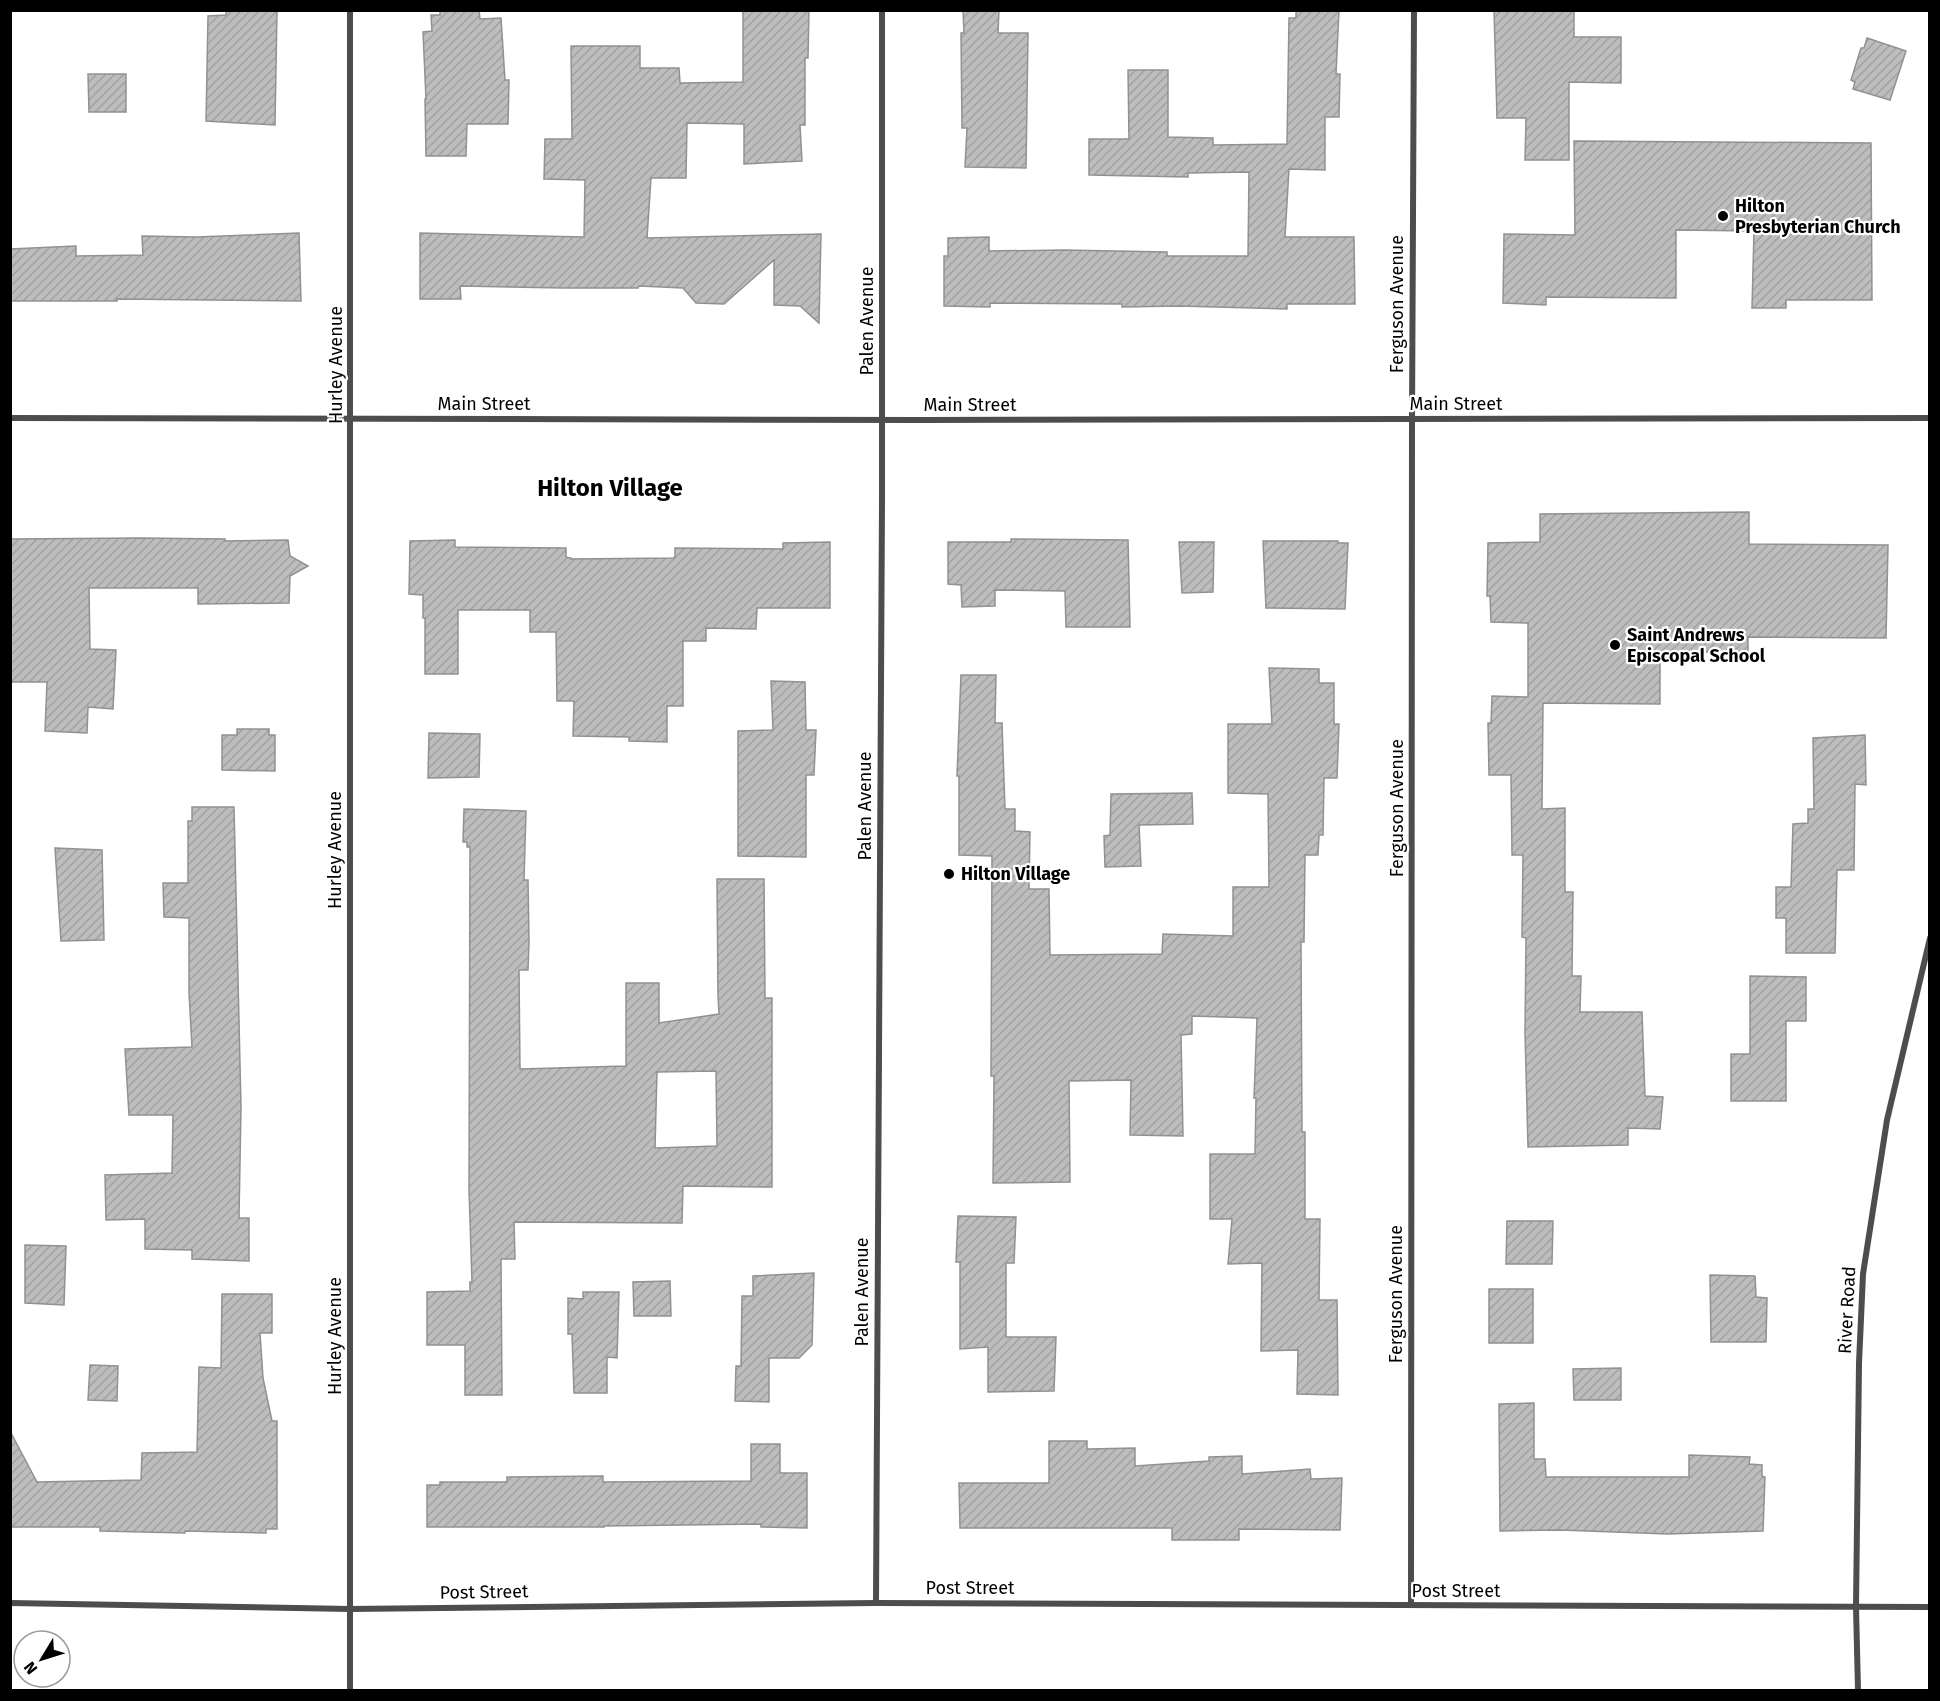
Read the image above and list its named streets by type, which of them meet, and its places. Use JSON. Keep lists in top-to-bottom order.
{
  "streets": {
    "street": [
      "Ferguson Avenue",
      "Palen Avenue",
      "Hurley Avenue",
      "Main Street",
      "River Road",
      "Post Street"
    ]
  },
  "crossings": [
    ["Ferguson Avenue", "Main Street"],
    ["Ferguson Avenue", "Post Street"],
    ["Palen Avenue", "Main Street"],
    ["Palen Avenue", "Post Street"],
    ["Hurley Avenue", "Main Street"],
    ["Hurley Avenue", "Post Street"],
    ["River Road", "Post Street"]
  ],
  "districts": ["Hilton Village"],
  "places": ["Hilton Presbyterian Church", "Saint Andrews Episcopal School", "Hilton Village"],
  "north": "bottom left"
}
